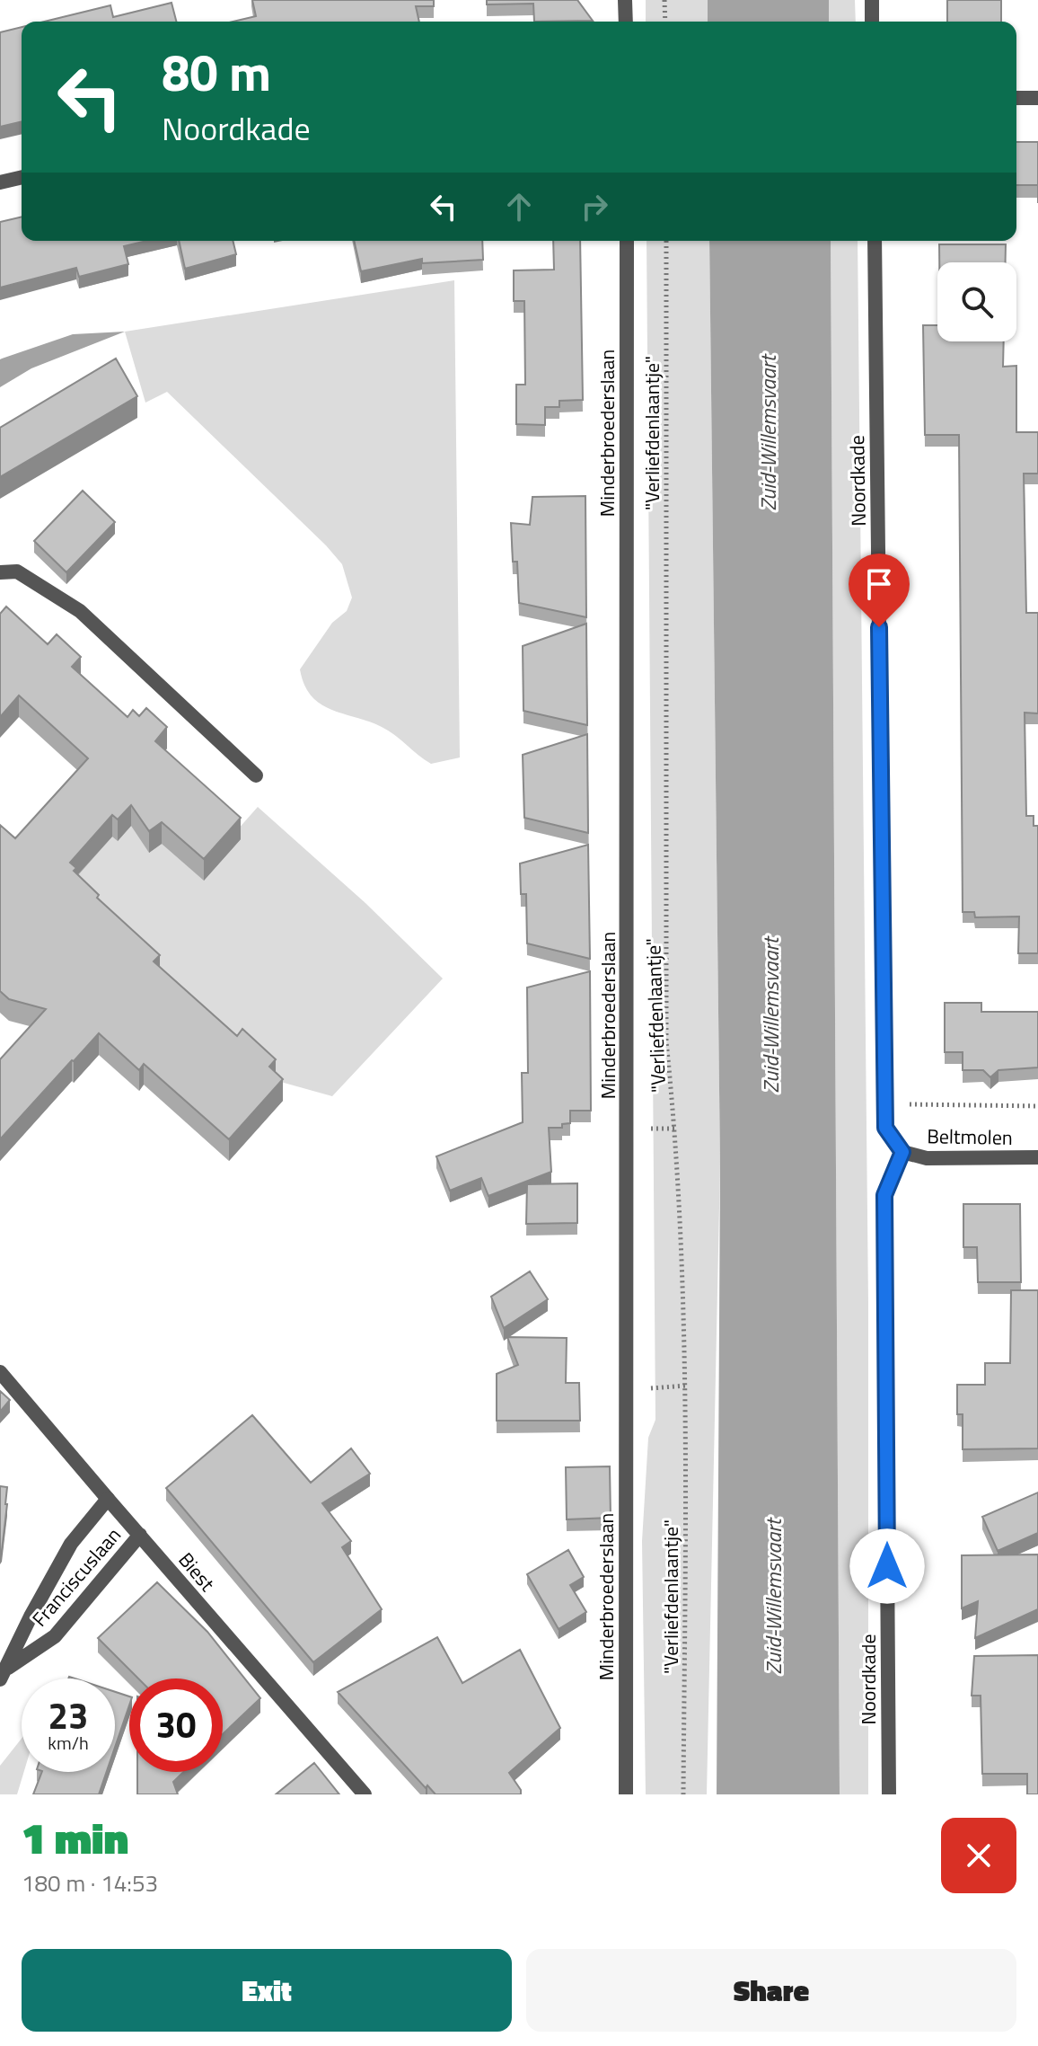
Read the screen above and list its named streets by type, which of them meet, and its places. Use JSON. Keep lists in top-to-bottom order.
{
  "streets": {
    "street": [
      "Minderbroederslaan",
      "Noordkade",
      "Beltmolen",
      "Biest",
      "Franciscuslaan"
    ],
    "path": ["\"Verliefdenlaantje\""]
  },
  "crossings": [
    ["Noordkade", "Beltmolen"],
    ["Biest", "Franciscuslaan"]
  ],
  "water": ["Zuid-Willemsvaart"],
  "page": {
    "turn": ["80 m", "Noordkade"],
    "speed": "23 km/h",
    "limit": "30",
    "heading": ["1 min", "180 m · 14:53"],
    "buttons": ["Exit", "Share"]
  }
}
